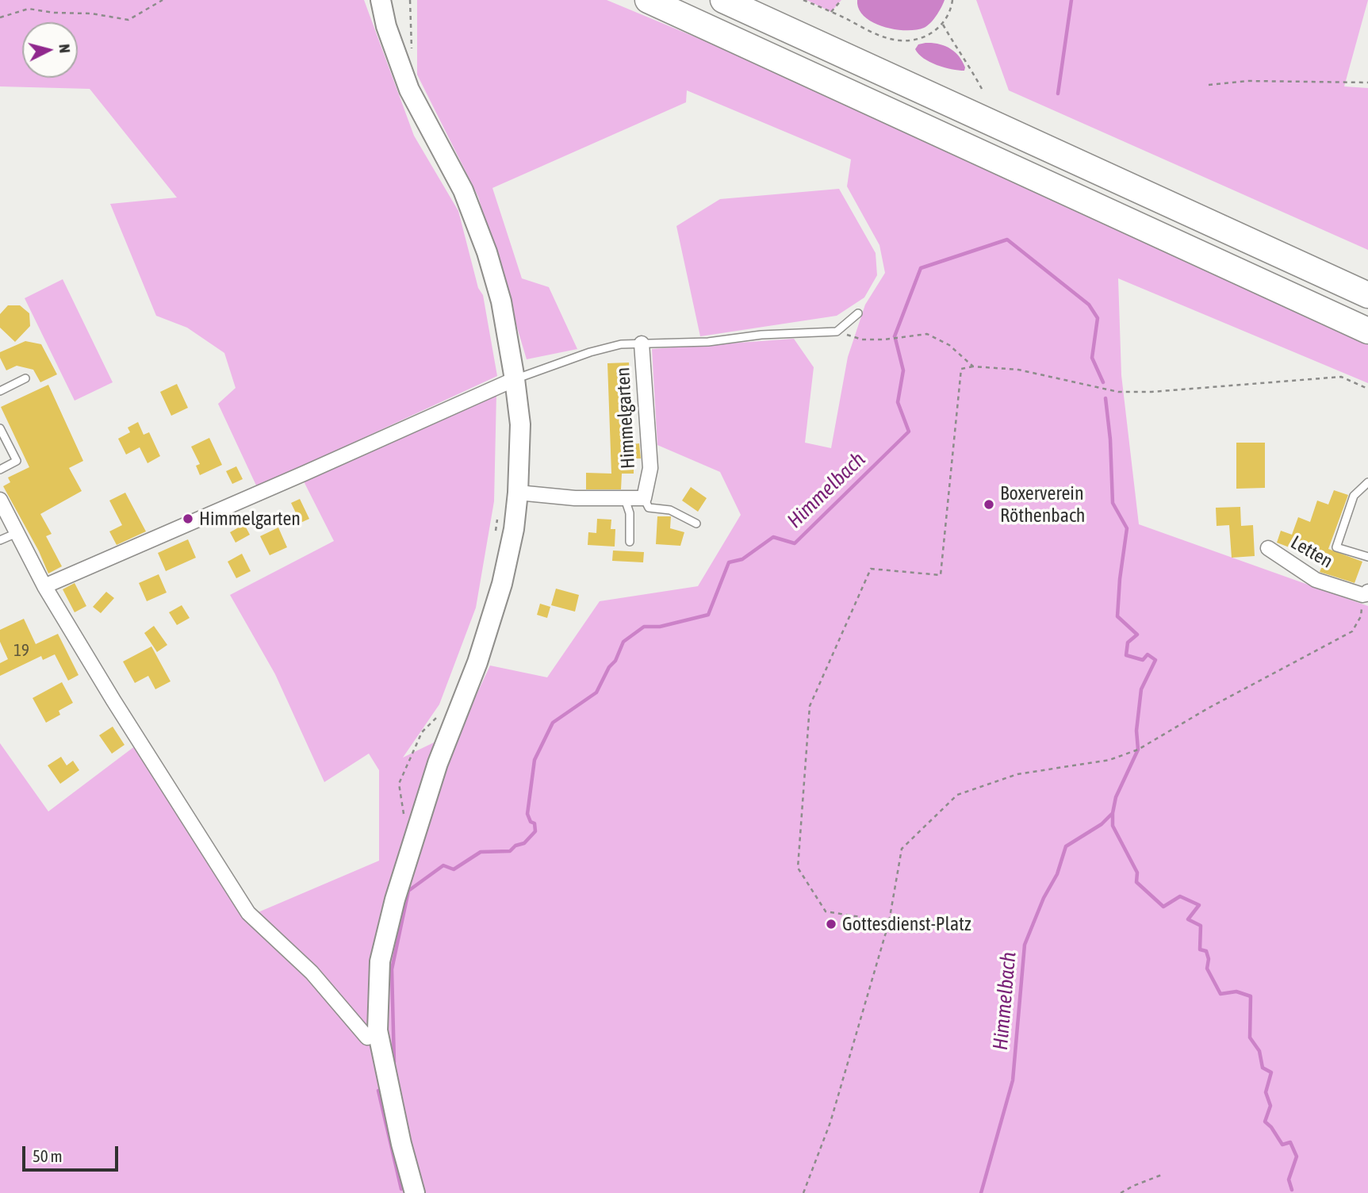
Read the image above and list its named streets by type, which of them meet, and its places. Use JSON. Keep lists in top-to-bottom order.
{
  "streets": {
    "street": ["Himmelgarten", "Letten"]
  },
  "water": ["Himmelbach"],
  "places": ["Boxerverein Röthenbach", "Himmelgarten", "Gottesdienst-Platz"],
  "house_numbers": ["19"],
  "scale_bar": "50 m",
  "north": "right"
}
